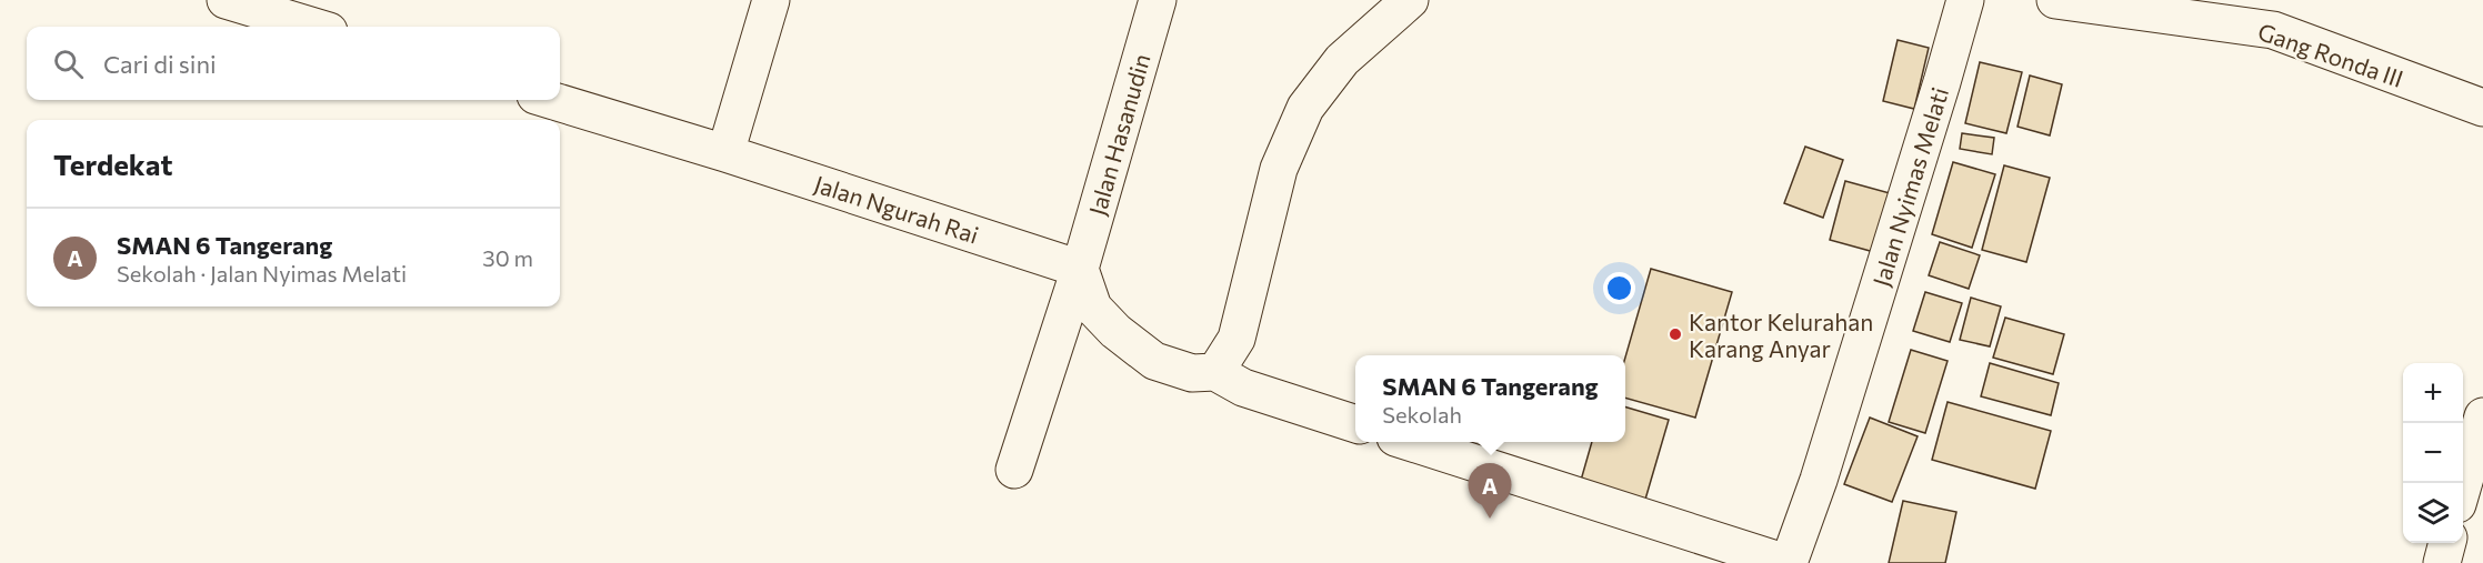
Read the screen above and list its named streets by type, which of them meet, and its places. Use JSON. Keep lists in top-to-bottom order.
{
  "streets": {
    "street": [
      "Gang Ronda III",
      "Jalan Hasanudin",
      "Jalan Nyimas Melati",
      "Jalan Ngurah Rai"
    ]
  },
  "crossings": [
    ["Jalan Hasanudin", "Jalan Ngurah Rai"]
  ],
  "places": ["Kantor Kelurahan Karang Anyar"],
  "page": {
    "search": "Cari di sini",
    "heading": "Terdekat",
    "list": [
      {
        "mark": "A",
        "name": "SMAN 6 Tangerang",
        "note": "Sekolah · Jalan Nyimas Melati",
        "value": "30 m"
      }
    ],
    "popup": ["SMAN 6 Tangerang", "Sekolah"],
    "map_buttons": ["+", "−"],
    "pins": "A"
  }
}
